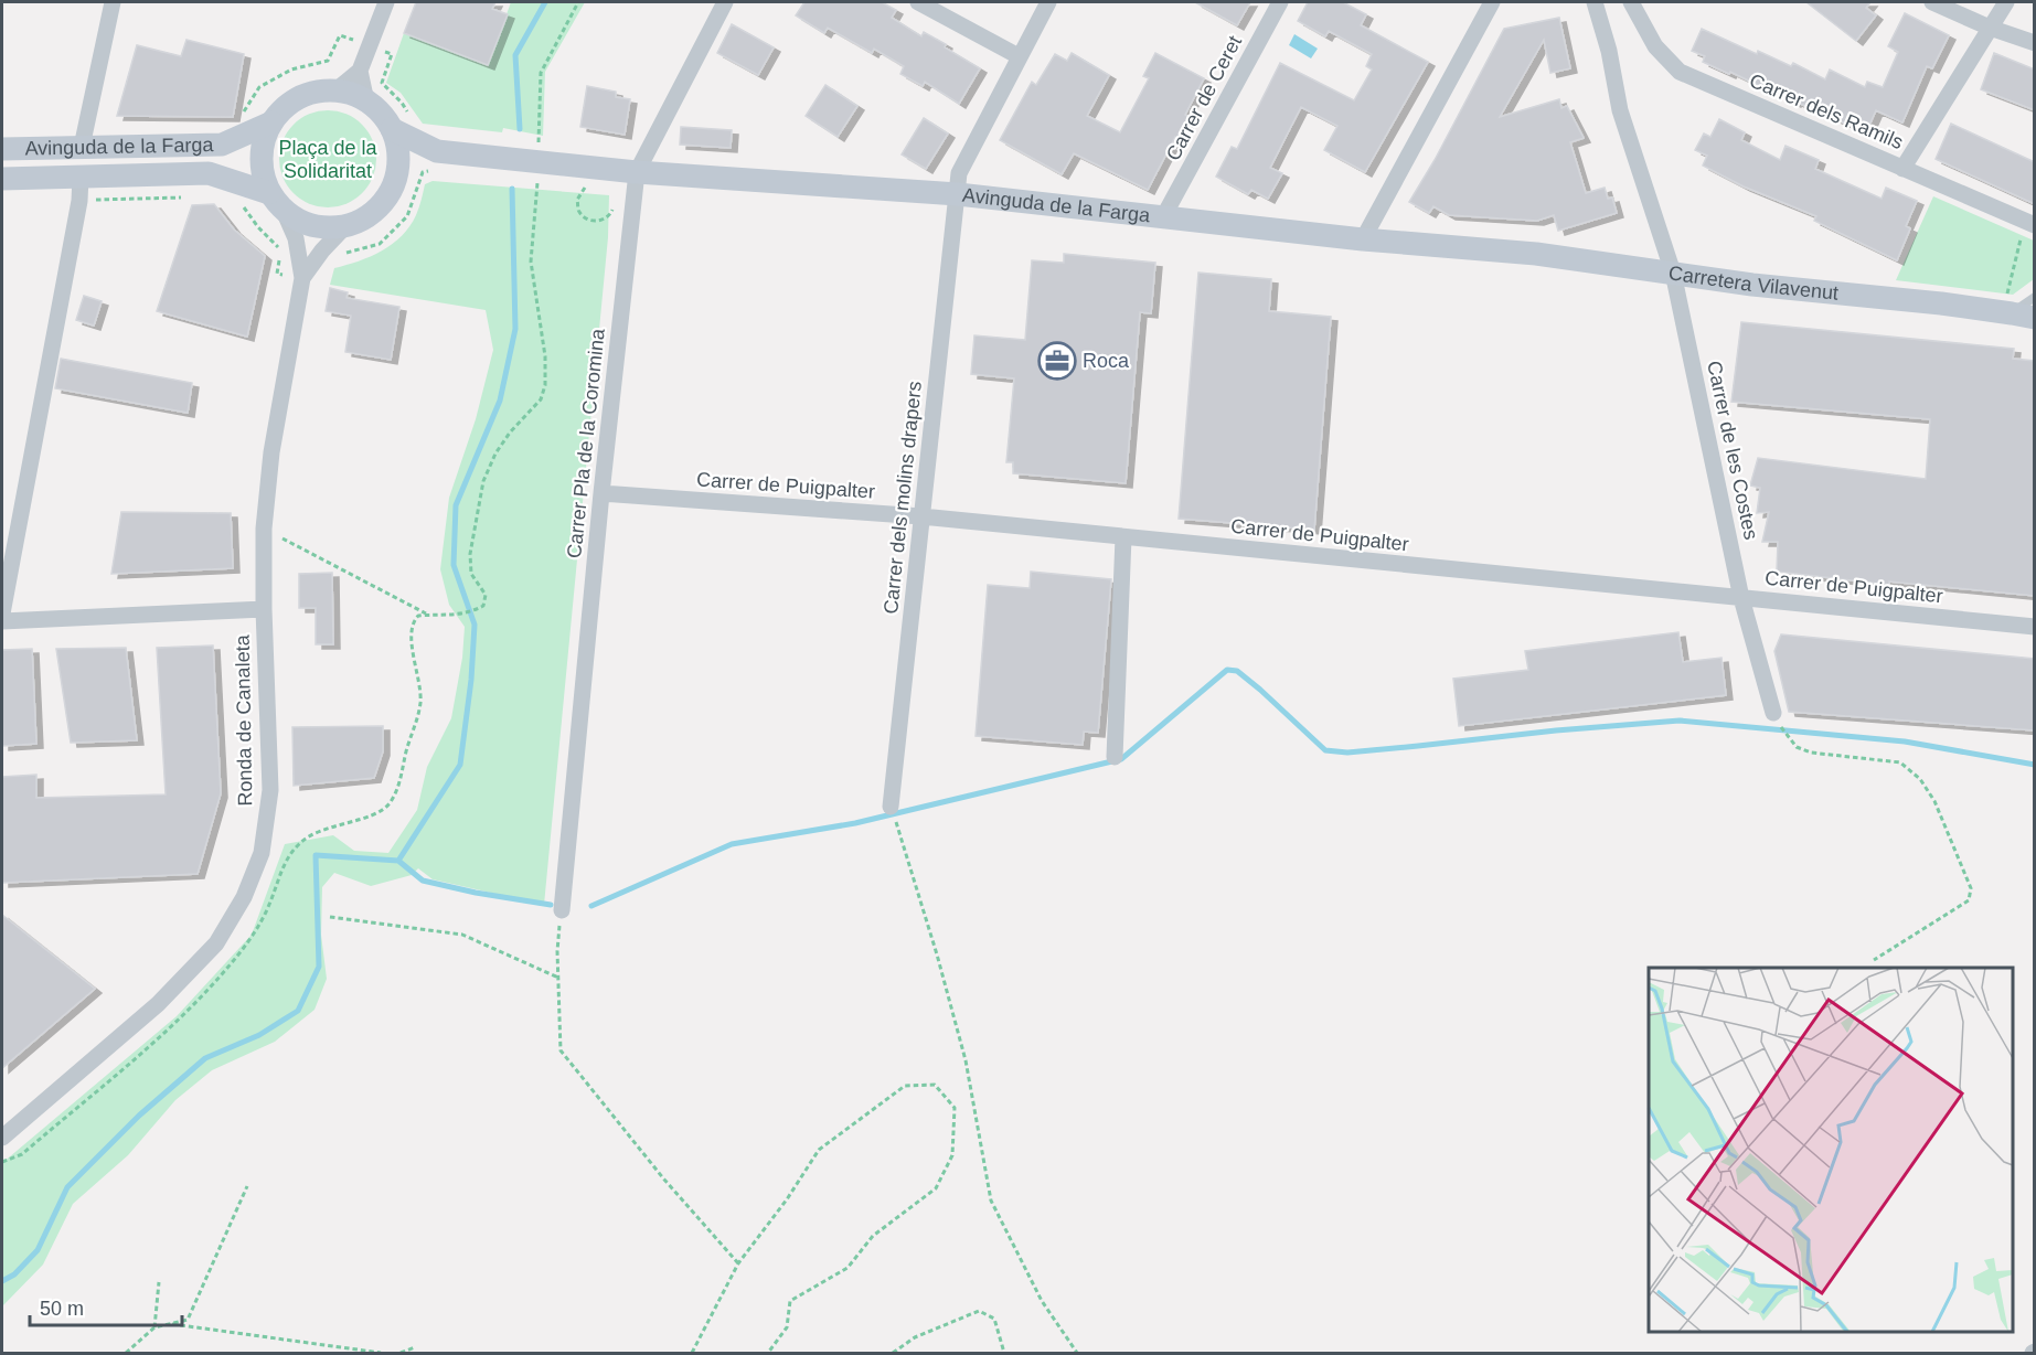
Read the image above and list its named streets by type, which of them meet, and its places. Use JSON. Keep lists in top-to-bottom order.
{
  "streets": {
    "street": [
      "Carrer de Ceret",
      "Carrer dels Ramils",
      "Avinguda de la Farga",
      "Carretera Vilavenut",
      "Carrer Pla de la Coromina",
      "Carrer de les Costes",
      "Carrer de Puigpalter",
      "Carrer dels molins drapers",
      "Ronda de Canaleta"
    ]
  },
  "crossings": [
    ["Carrer de Ceret", "Avinguda de la Farga"],
    ["Avinguda de la Farga", "Carretera Vilavenut"],
    ["Avinguda de la Farga", "Carrer Pla de la Coromina"],
    ["Avinguda de la Farga", "Carrer de les Costes"],
    ["Avinguda de la Farga", "Carrer dels molins drapers"],
    ["Avinguda de la Farga", "Ronda de Canaleta"],
    ["Carretera Vilavenut", "Carrer de les Costes"],
    ["Carrer Pla de la Coromina", "Carrer de Puigpalter"],
    ["Carrer de les Costes", "Carrer de Puigpalter"],
    ["Carrer de Puigpalter", "Carrer dels molins drapers"]
  ],
  "parks": ["Plaça de la Solidaritat"],
  "places": {
    "office": ["Roca"]
  },
  "scale_bar": "50 m"
}
